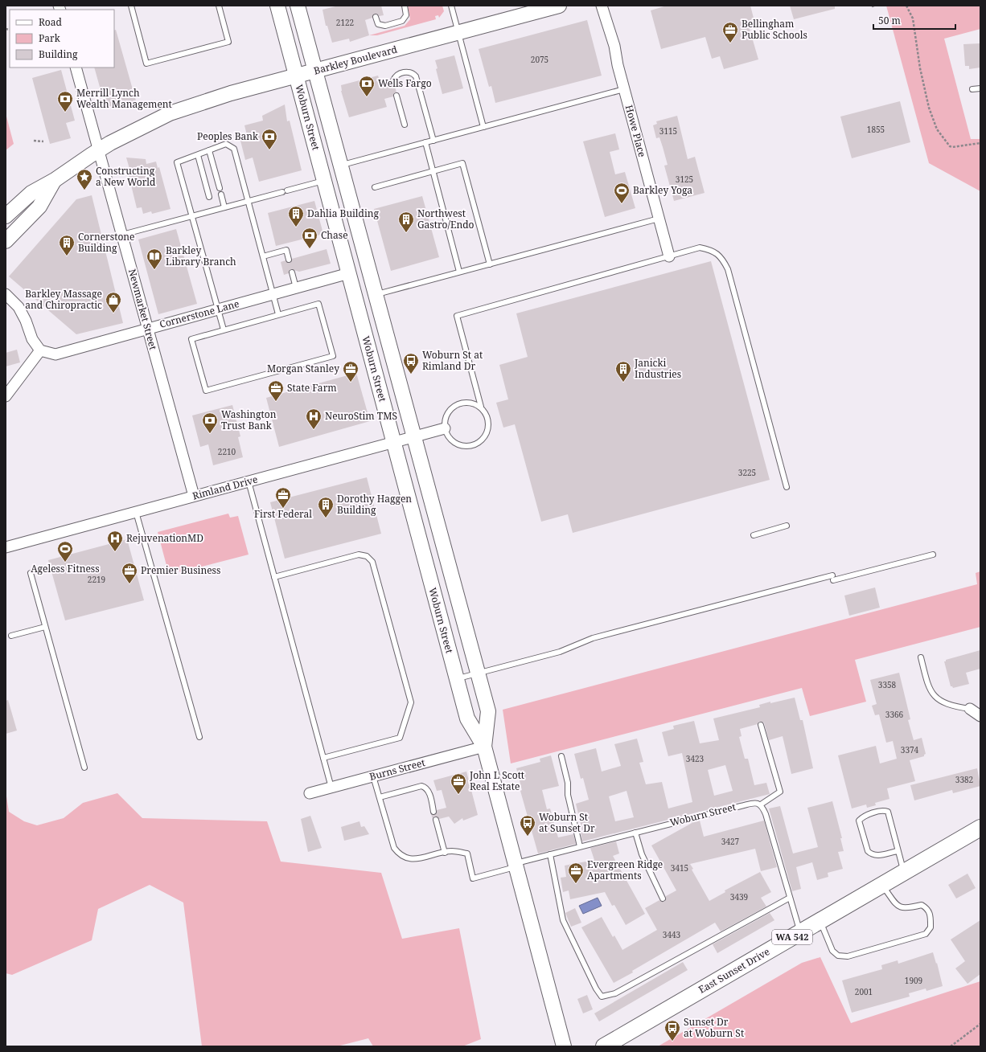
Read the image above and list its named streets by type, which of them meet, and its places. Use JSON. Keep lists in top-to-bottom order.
{
  "streets": {
    "main road": [
      "Barkley Boulevard",
      "Woburn Street",
      "WA 542",
      "East Sunset Drive"
    ],
    "street": [
      "Howe Place",
      "Newmarket Street",
      "Cornerstone Lane",
      "Rimland Drive",
      "Burns Street"
    ]
  },
  "crossings": [
    ["Barkley Boulevard", "Woburn Street"],
    ["Barkley Boulevard", "Newmarket Street"],
    ["Woburn Street", "Cornerstone Lane"],
    ["Woburn Street", "Rimland Drive"],
    ["Woburn Street", "Burns Street"],
    ["Newmarket Street", "Cornerstone Lane"],
    ["Newmarket Street", "Rimland Drive"]
  ],
  "places": {
    "office": [
      "Bellingham Public Schools",
      "Morgan Stanley",
      "State Farm",
      "First Federal",
      "Premier Business",
      "John L Scott Real Estate",
      "Evergreen Ridge Apartments"
    ],
    "bank": [
      "Wells Fargo",
      "Merrill Lynch Wealth Management",
      "Peoples Bank",
      "Chase",
      "Washington Trust Bank"
    ],
    "place": ["Constructing a New World"],
    "sports": ["Barkley Yoga", "Ageless Fitness"],
    "building": [
      "Dahlia Building",
      "Northwest Gastro/Endo",
      "Cornerstone Building",
      "Janicki Industries",
      "Dorothy Haggen Building"
    ],
    "library": ["Barkley Library Branch"],
    "shop": ["Barkley Massage and Chiropractic"],
    "bus stop": ["Woburn St at Rimland Dr", "Woburn St at Sunset Dr", "Sunset Dr at Woburn St"],
    "hospital": ["NeuroStim TMS", "RejuvenationMD"]
  },
  "house_numbers": [
    "2122",
    "2075",
    "1855",
    "3115",
    "3125",
    "2210",
    "3225",
    "2219",
    "3358",
    "3366",
    "3374",
    "3423",
    "3382",
    "3427",
    "3415",
    "3439",
    "3443",
    "1909",
    "2001"
  ],
  "legend": ["Road", "Park", "Building"],
  "scale_bar": "50 m"
}
